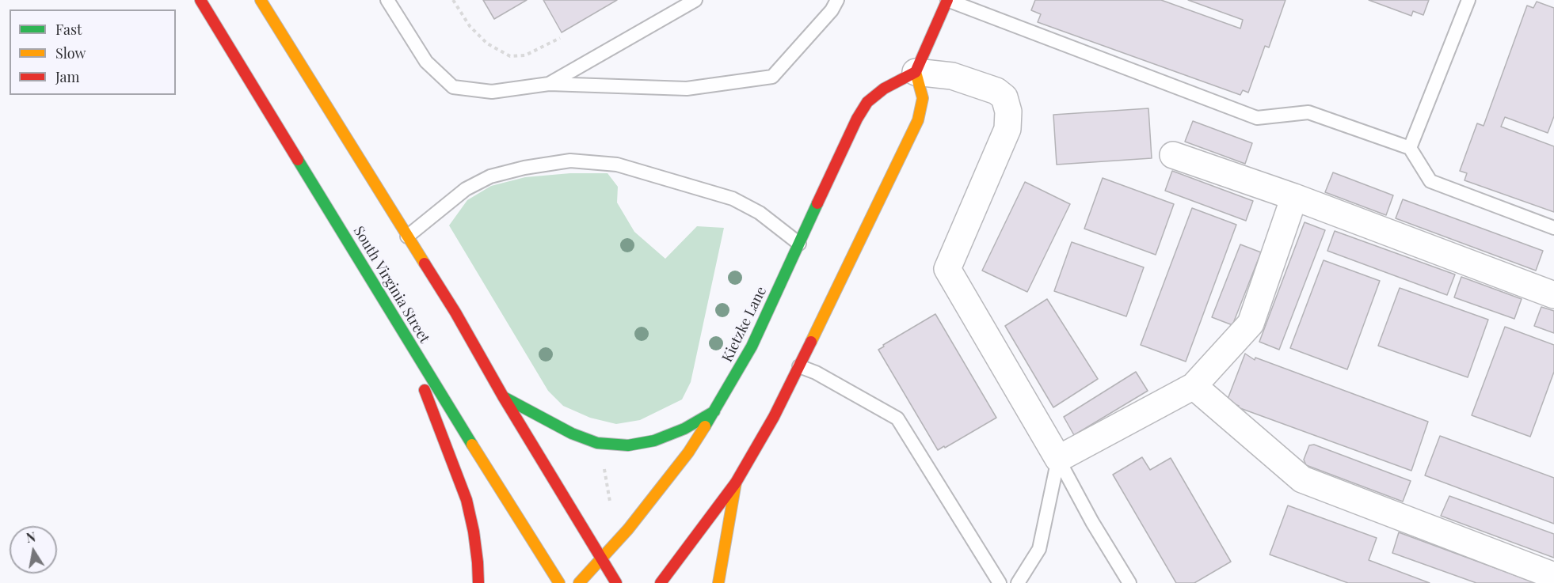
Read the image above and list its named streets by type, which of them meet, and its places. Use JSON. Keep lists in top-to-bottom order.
{
  "streets": {
    "main road": ["South Virginia Street", "Kietzke Lane"]
  },
  "legend": ["Fast", "Slow", "Jam"],
  "north": "top"
}
